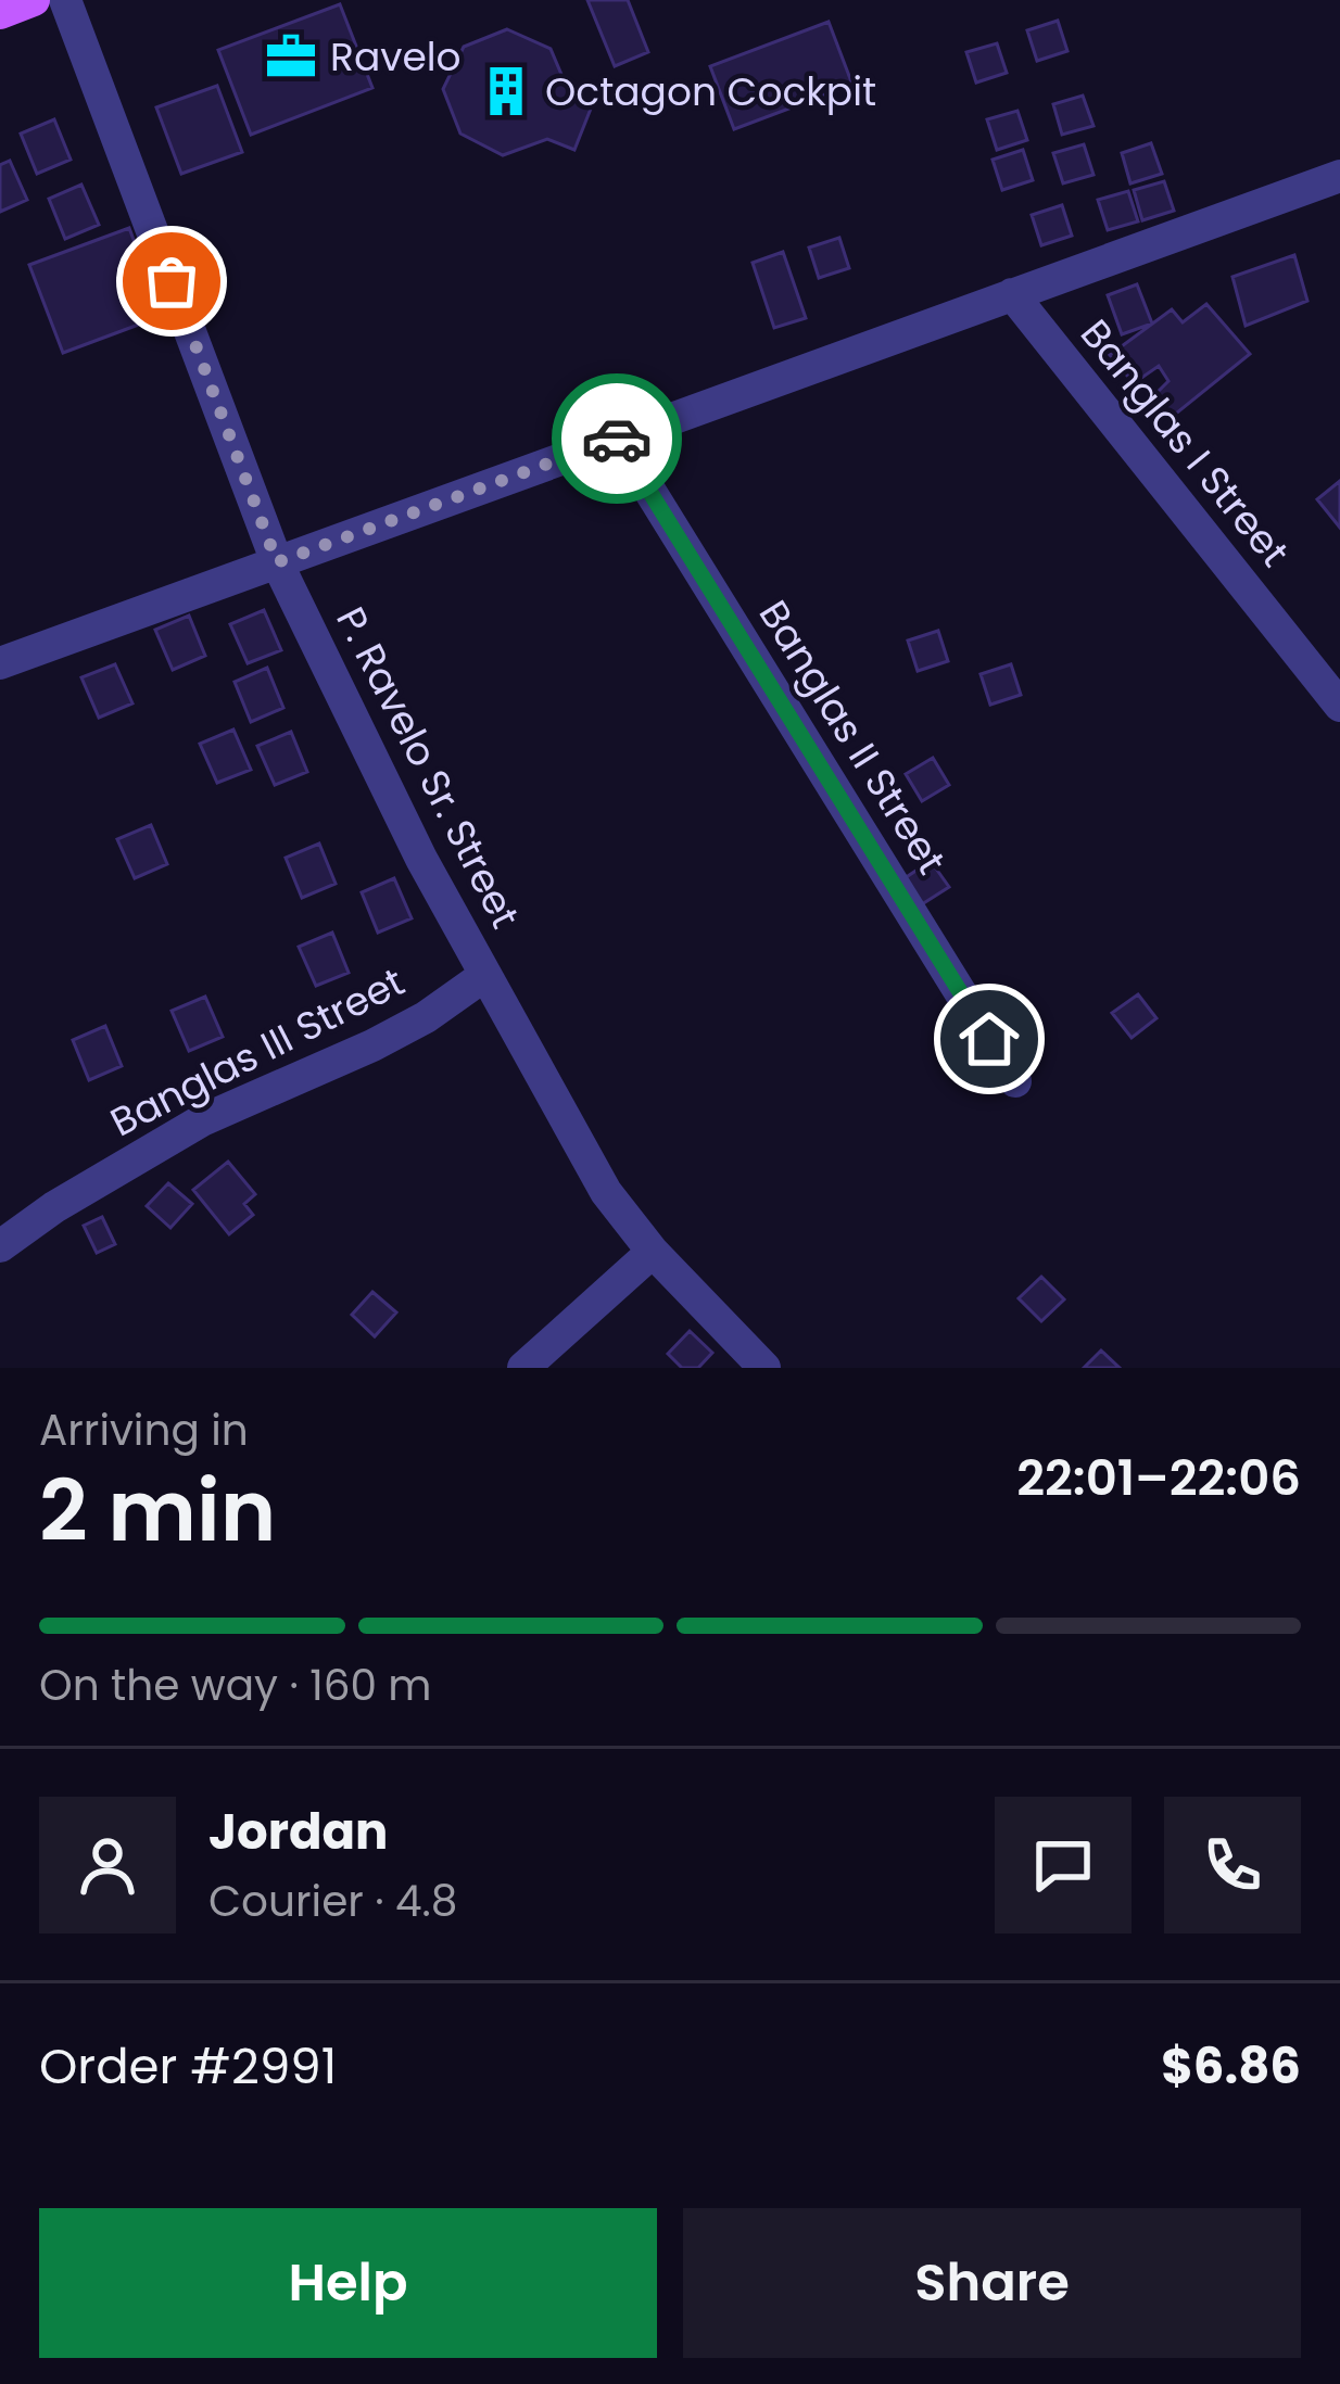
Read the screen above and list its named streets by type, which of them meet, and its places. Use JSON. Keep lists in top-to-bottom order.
{
  "streets": {
    "street": [
      "Banglas I Street",
      "Banglas II Street",
      "P. Ravelo Sr. Street",
      "Banglas III Street"
    ]
  },
  "crossings": [
    ["P. Ravelo Sr. Street", "Banglas III Street"]
  ],
  "places": {
    "office": ["Ravelo"],
    "building": ["Octagon Cockpit"]
  },
  "page": {
    "heading": ["2 min", "Arriving in", "22:01–22:06"],
    "panel": [
      "Jordan",
      "Courier · 4.8",
      "Order #2991",
      "$6.86"
    ],
    "bar": "On the way · 160 m",
    "buttons": ["Help", "Share"]
  }
}
